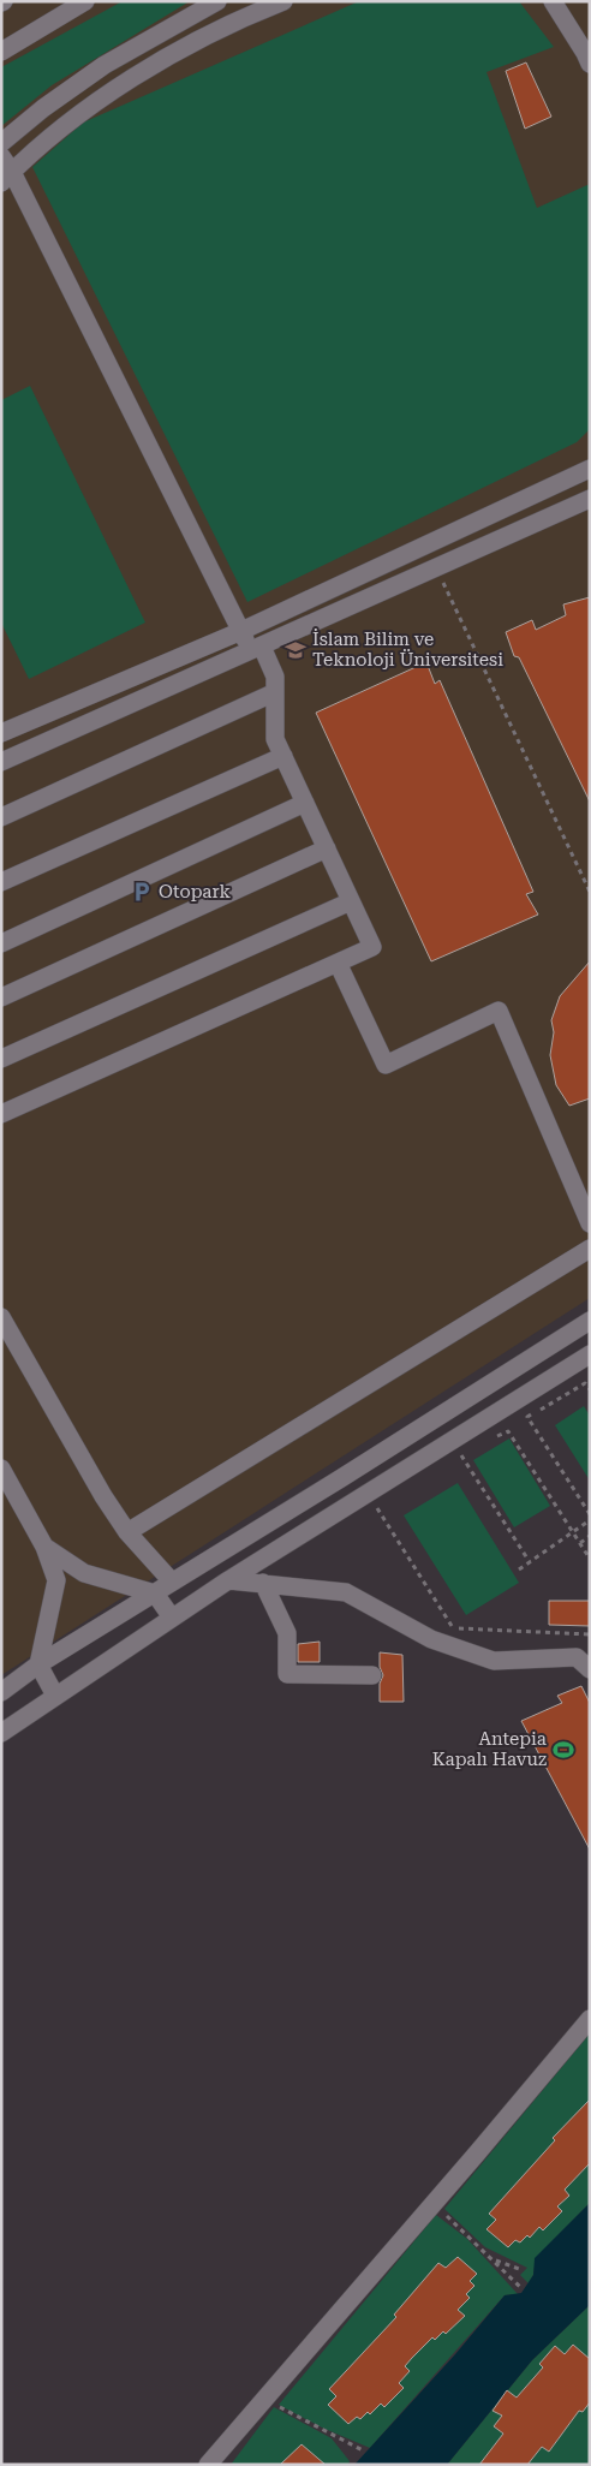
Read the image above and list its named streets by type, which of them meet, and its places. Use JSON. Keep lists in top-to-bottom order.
{
  "places": {
    "school or university": ["İslam Bilim ve Teknoloji Üniversitesi"],
    "parking": ["Otopark"],
    "sports": ["Antepia Kapalı Havuz"]
  }
}
